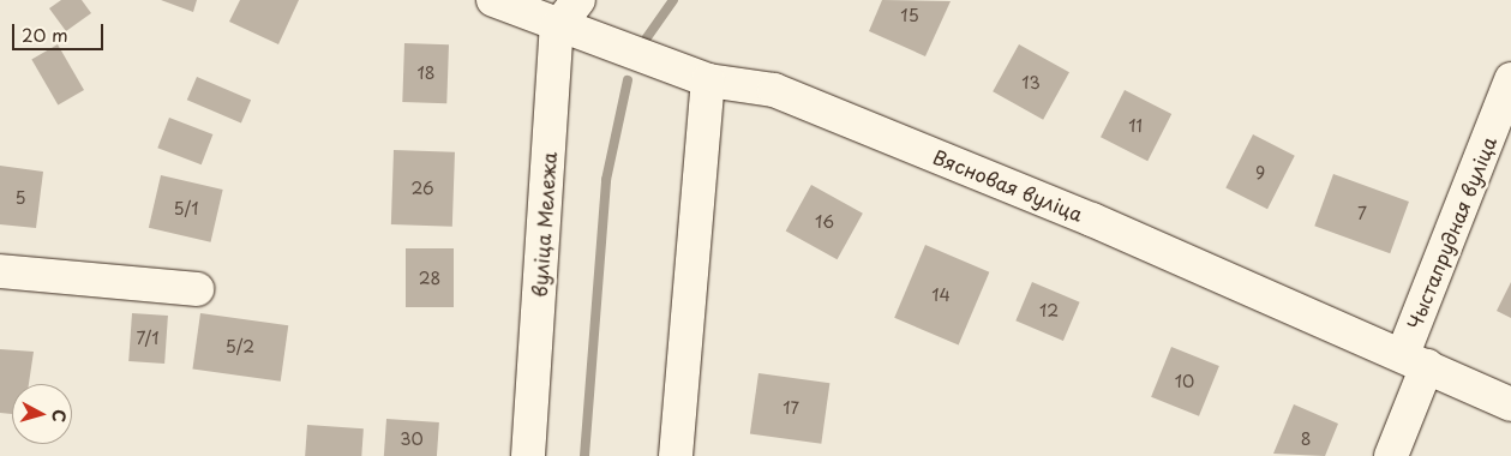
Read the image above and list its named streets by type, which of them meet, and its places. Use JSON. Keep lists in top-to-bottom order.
{
  "streets": {
    "street": ["Вясновая вуліца", "вуліца Мележа", "Чыстапрудная вуліца"]
  },
  "crossings": [
    ["Вясновая вуліца", "вуліца Мележа"],
    ["Вясновая вуліца", "Чыстапрудная вуліца"]
  ],
  "house_numbers": [
    "15",
    "18",
    "13",
    "11",
    "9",
    "26",
    "5",
    "5/1",
    "7",
    "16",
    "28",
    "14",
    "12",
    "7/1",
    "5/2",
    "10",
    "17",
    "30",
    "8"
  ],
  "scale_bar": "20 m",
  "north": "right"
}
